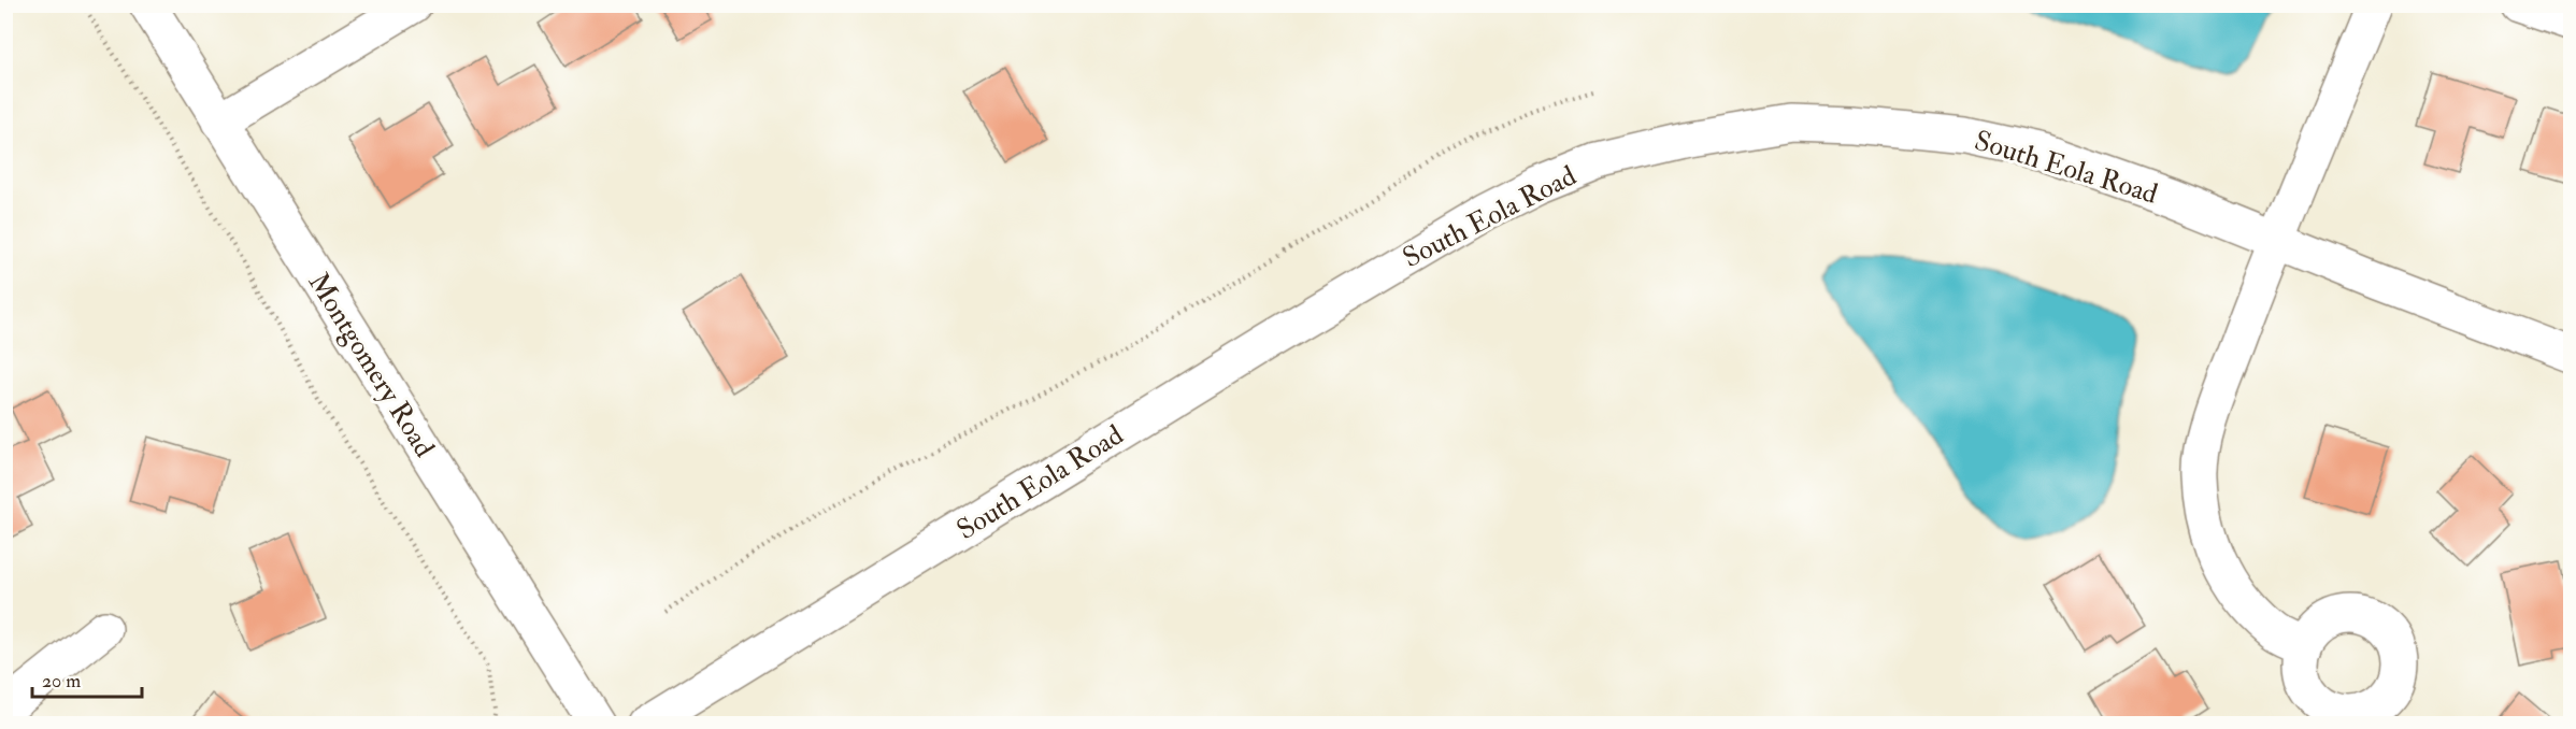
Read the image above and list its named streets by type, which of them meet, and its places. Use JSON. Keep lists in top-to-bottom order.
{
  "streets": {
    "street": ["South Eola Road", "Montgomery Road"]
  },
  "scale_bar": "20 m"
}
